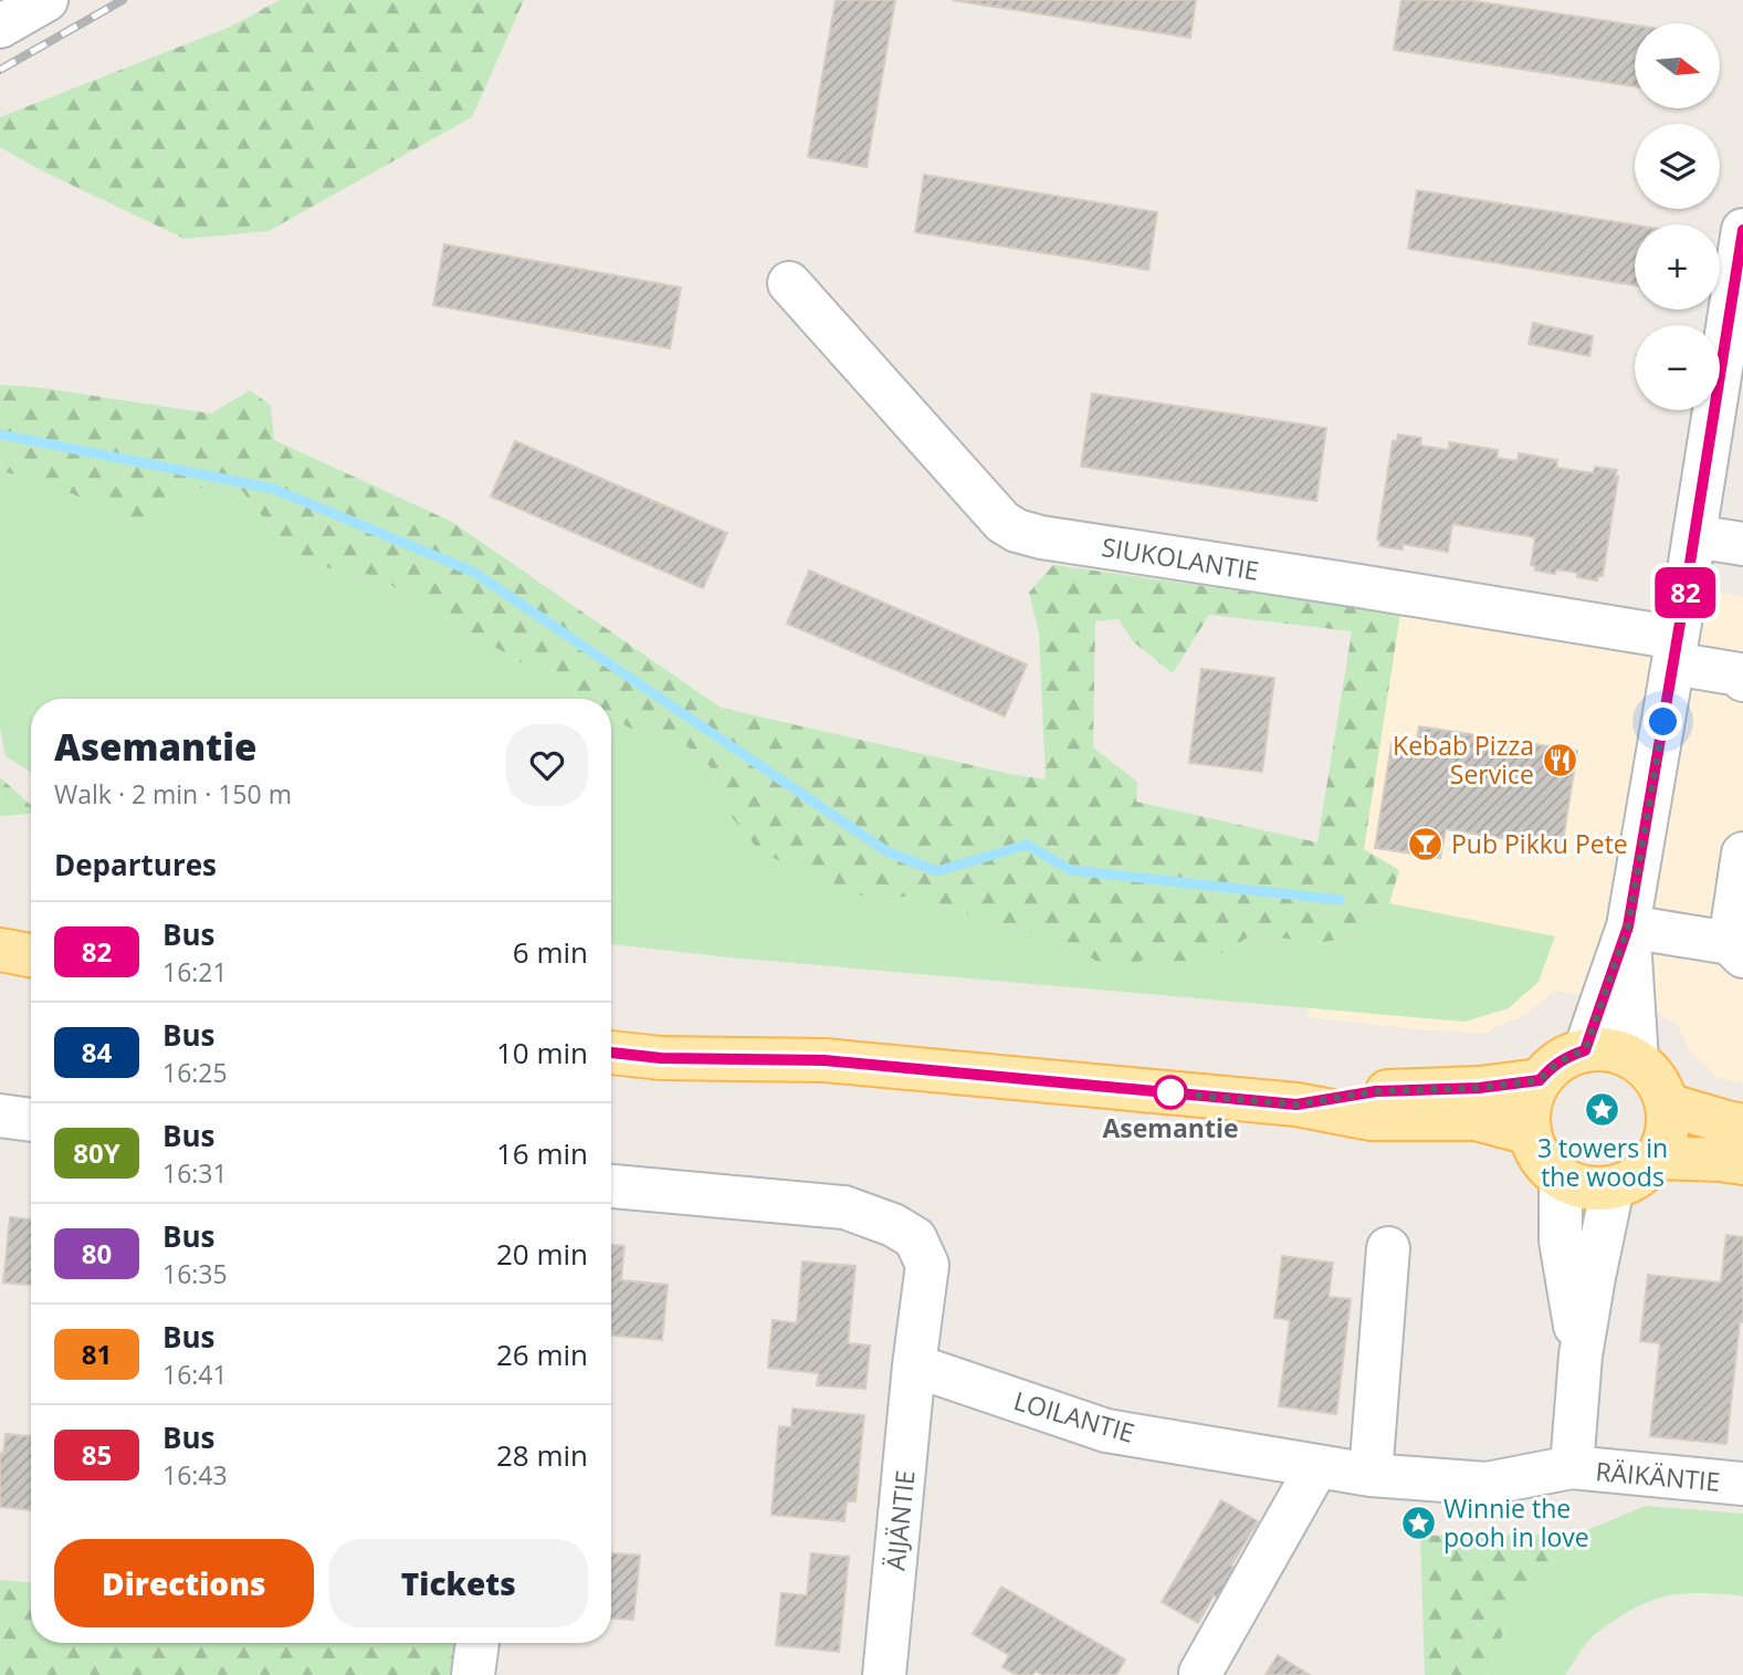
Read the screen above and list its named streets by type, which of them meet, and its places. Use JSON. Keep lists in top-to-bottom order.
{
  "streets": {
    "street": [
      "SIUKOLANTIE",
      "LOILANTIE",
      "RÄIKÄNTIE",
      "ÄIJÄNTIE"
    ]
  },
  "crossings": [
    ["LOILANTIE", "RÄIKÄNTIE"],
    ["LOILANTIE", "ÄIJÄNTIE"]
  ],
  "places": {
    "restaurant": ["Kebab Pizza Service"],
    "bar": ["Pub Pikku Pete"],
    "other": ["Asemantie"],
    "place": ["3 towers in the woods", "Winnie the pooh in love"]
  },
  "lines": ["bus line 82"],
  "north": "right",
  "page": {
    "on_map": "82",
    "map_buttons": ["+", "−"],
    "heading": [
      ["Asemantie", "Walk · 2 min · 150 m"],
      "Departures"
    ],
    "list": [
      {
        "mark": "82",
        "name": "Bus",
        "note": "16:21",
        "value": "6 min"
      },
      {
        "mark": "84",
        "name": "Bus",
        "note": "16:25",
        "value": "10 min"
      },
      {
        "mark": "80Y",
        "name": "Bus",
        "note": "16:31",
        "value": "16 min"
      },
      {
        "mark": "80",
        "name": "Bus",
        "note": "16:35",
        "value": "20 min"
      },
      {
        "mark": "81",
        "name": "Bus",
        "note": "16:41",
        "value": "26 min"
      },
      {
        "mark": "85",
        "name": "Bus",
        "note": "16:43",
        "value": "28 min"
      }
    ],
    "buttons": ["Directions", "Tickets"]
  }
}
